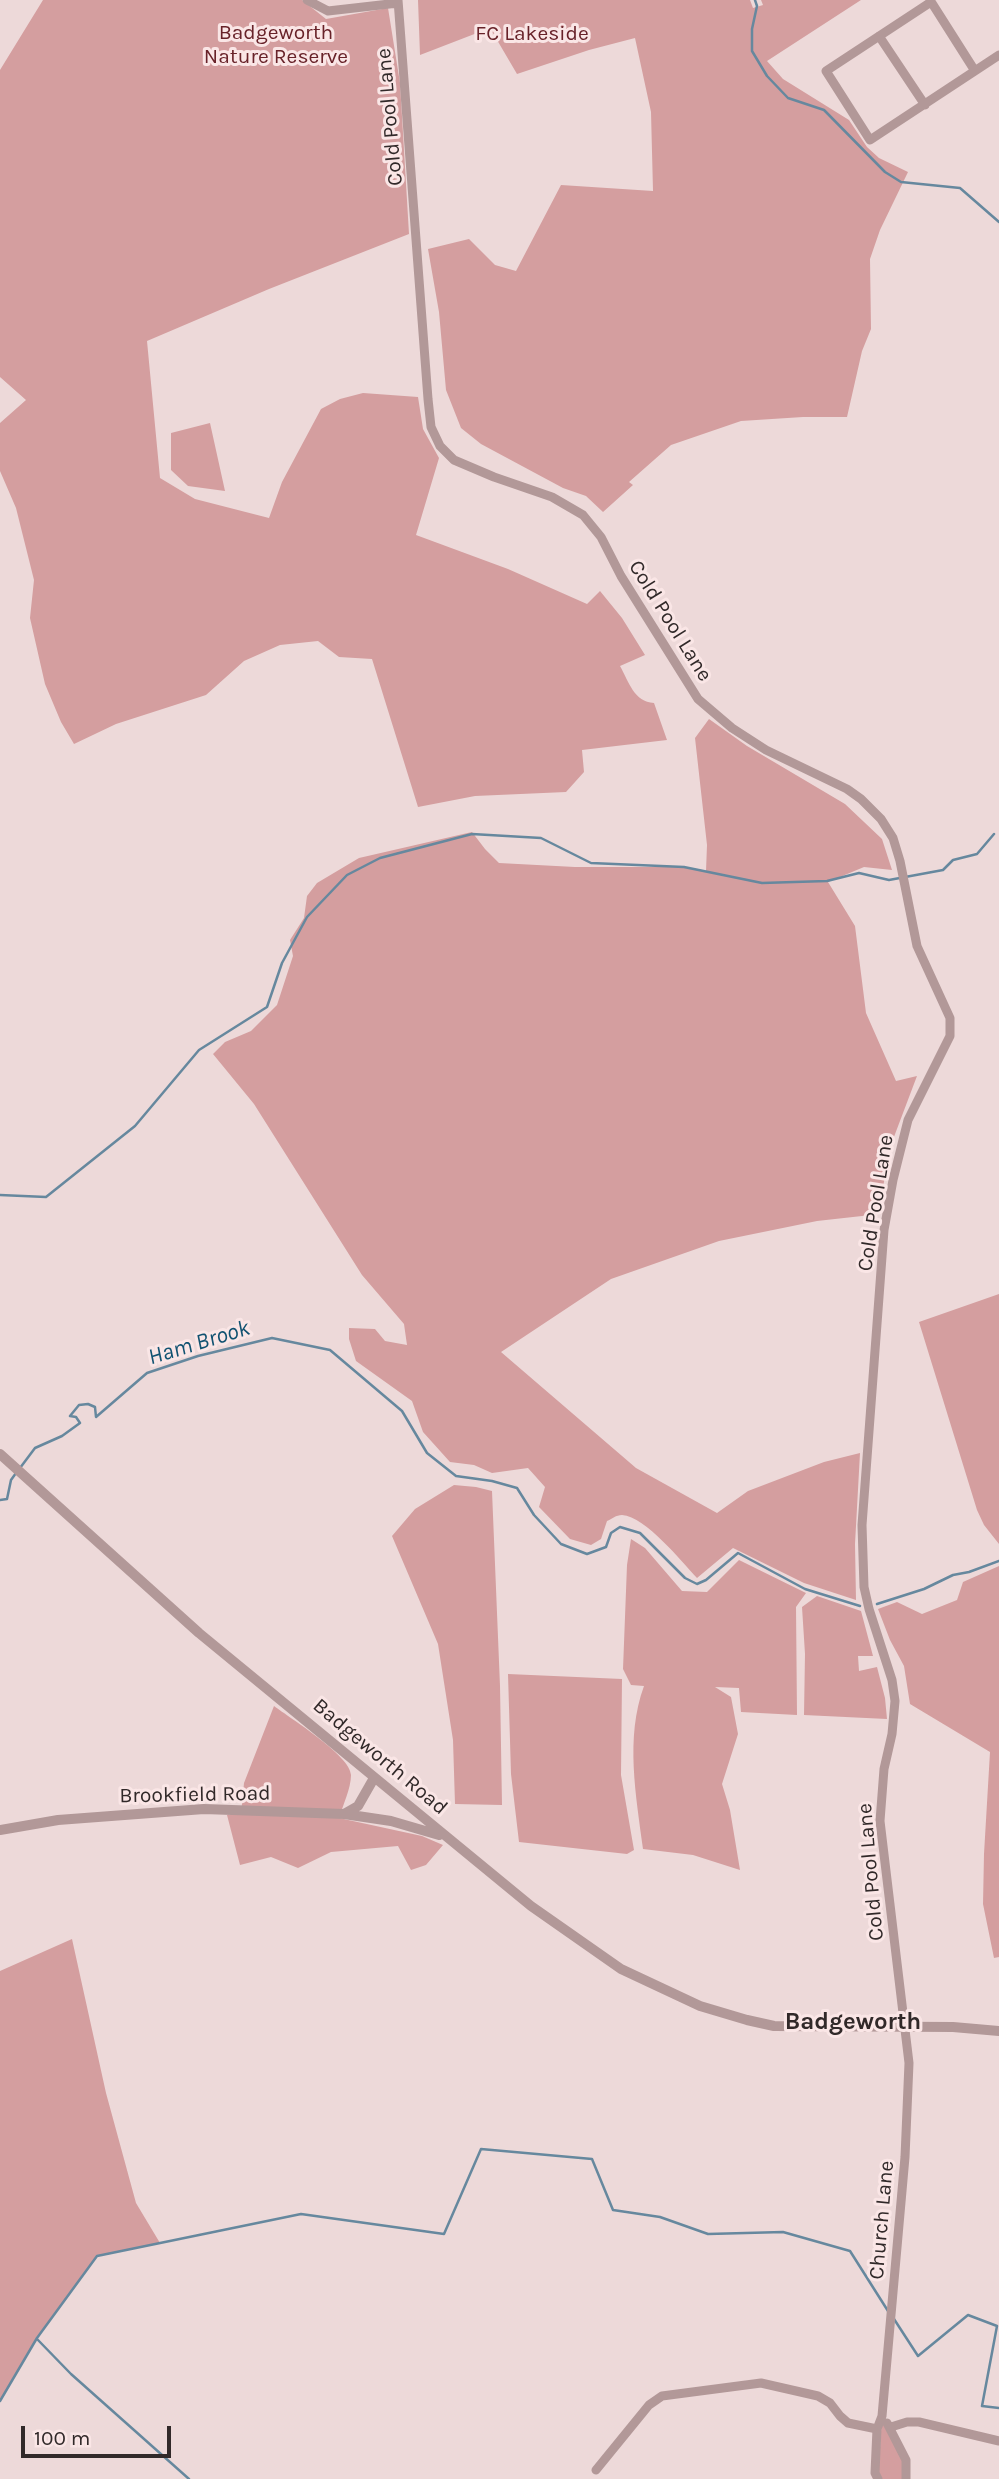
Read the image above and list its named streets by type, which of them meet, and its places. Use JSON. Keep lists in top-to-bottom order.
{
  "streets": {
    "street": [
      "Cold Pool Lane",
      "Badgeworth Road",
      "Brookfield Road",
      "Church Lane"
    ]
  },
  "crossings": [
    ["Cold Pool Lane", "Badgeworth Road"],
    ["Cold Pool Lane", "Church Lane"],
    ["Badgeworth Road", "Brookfield Road"],
    ["Badgeworth Road", "Church Lane"]
  ],
  "districts": ["Badgeworth"],
  "water": ["Ham Brook"],
  "parks": ["Badgeworth Nature Reserve", "FC Lakeside"],
  "scale_bar": "100 m"
}
